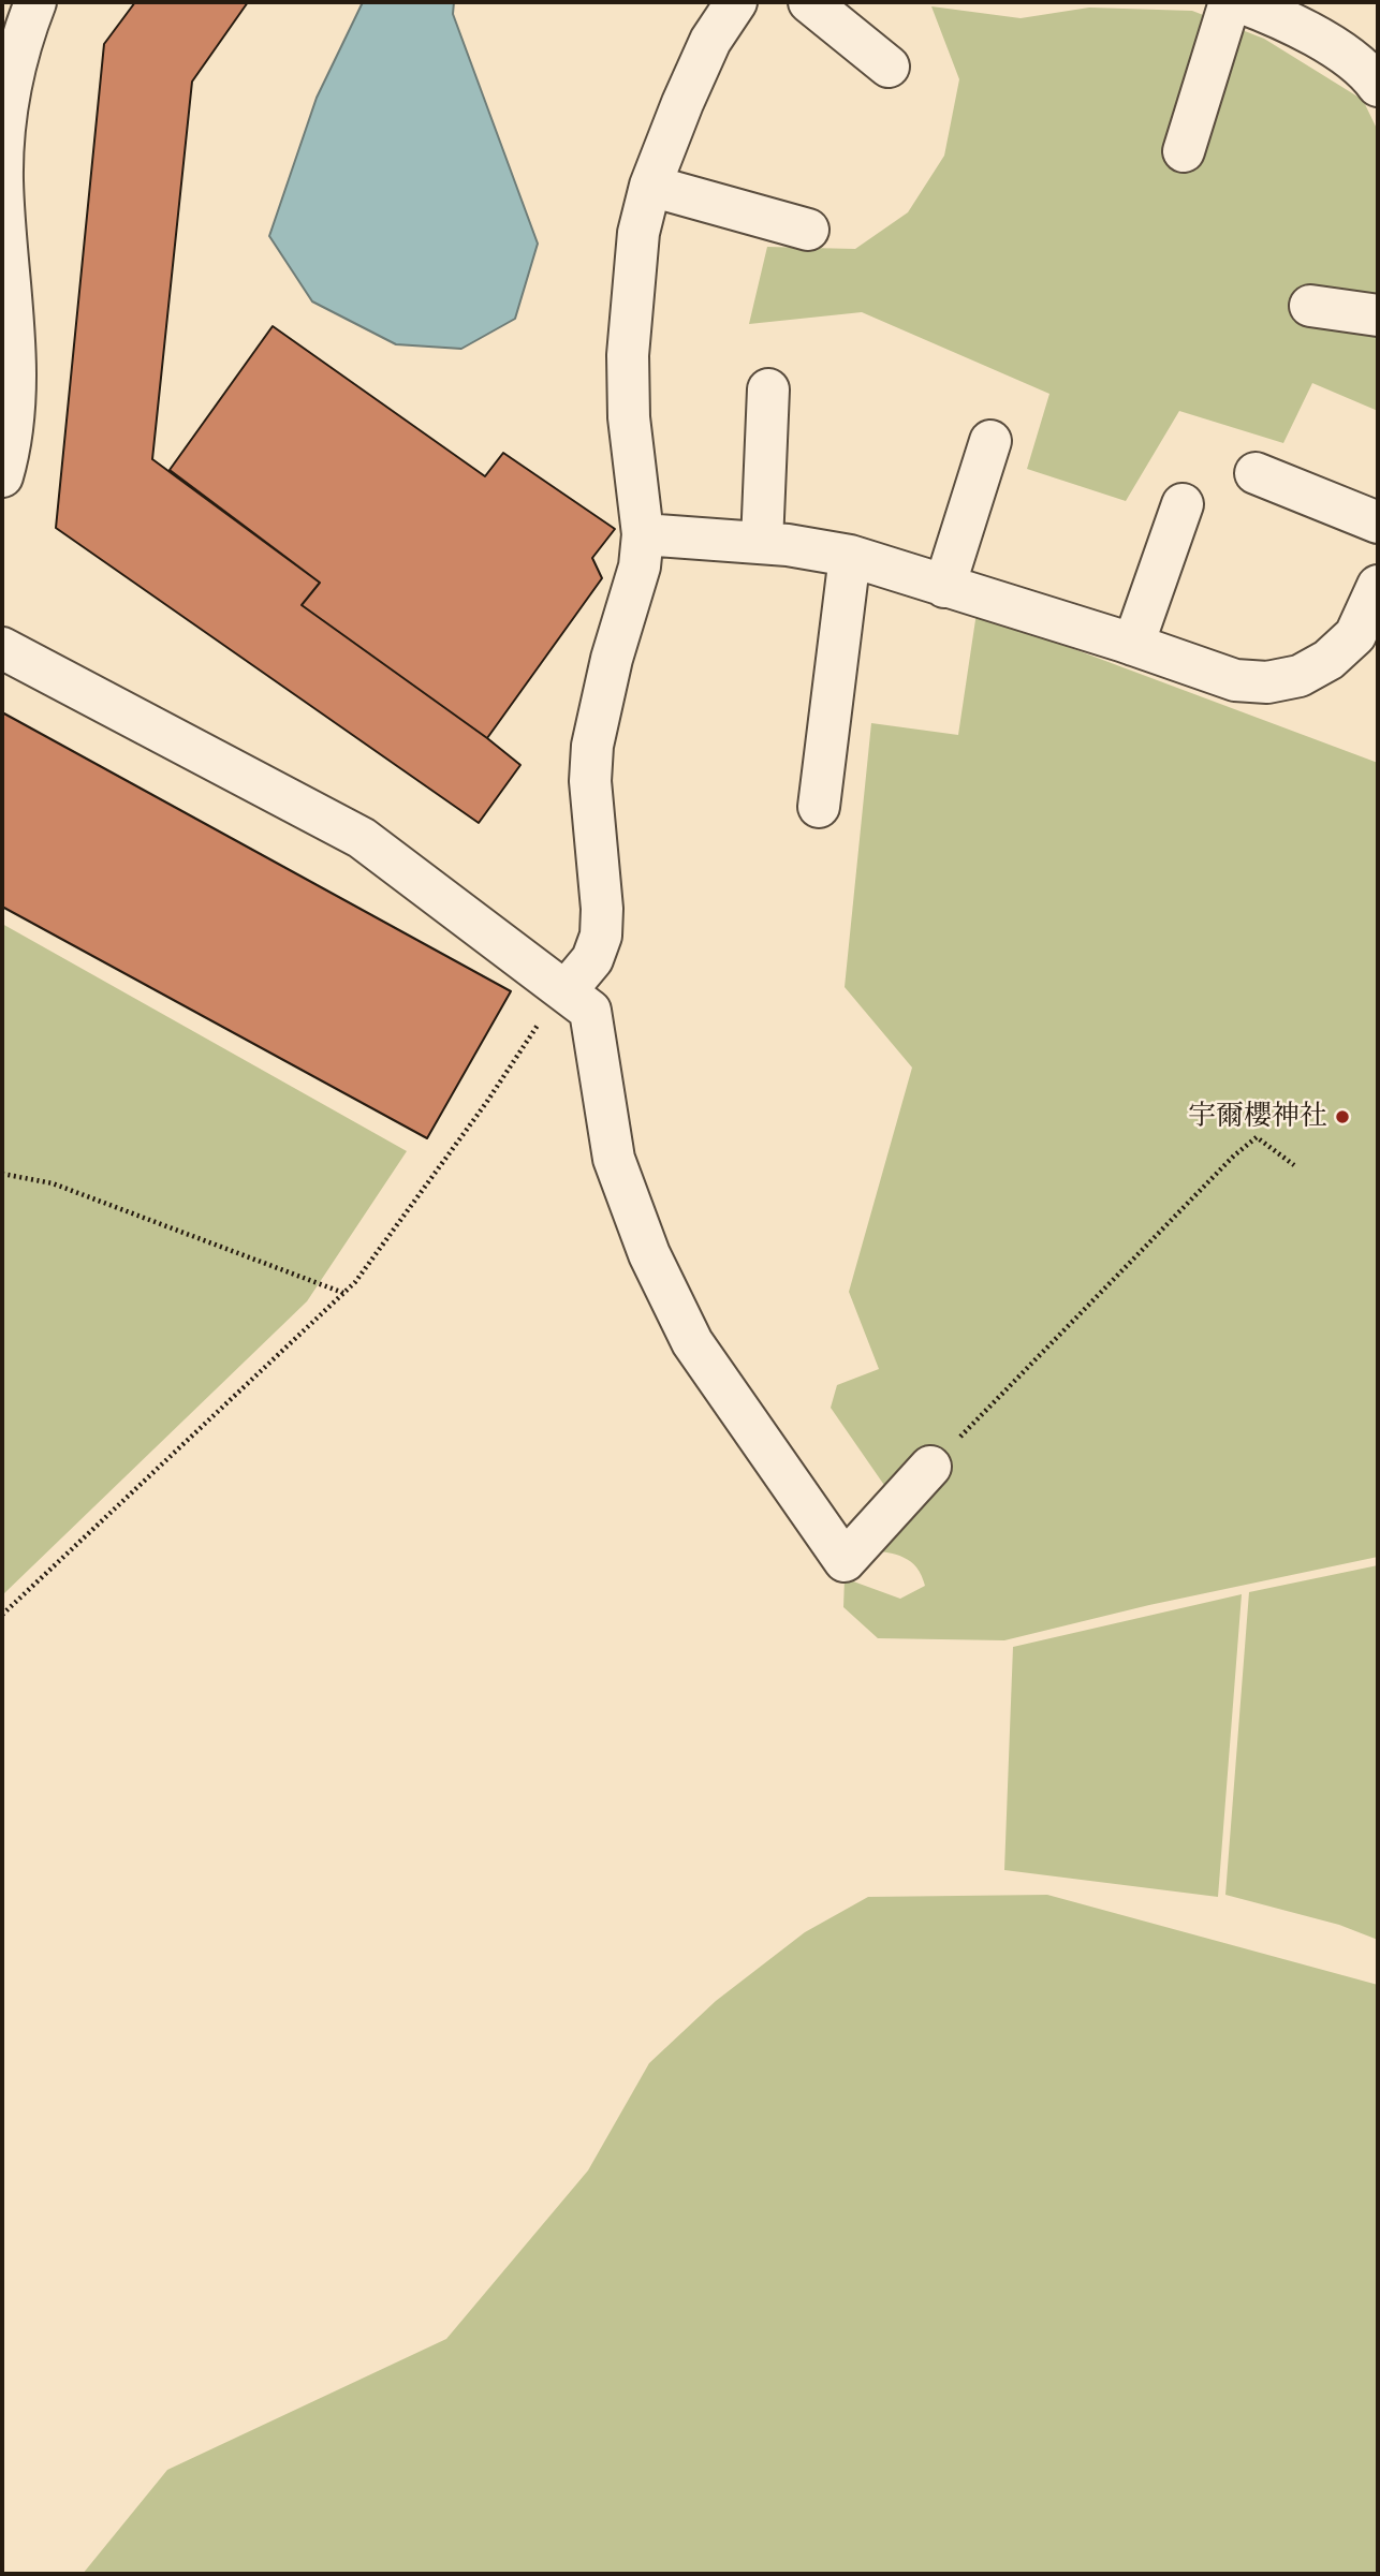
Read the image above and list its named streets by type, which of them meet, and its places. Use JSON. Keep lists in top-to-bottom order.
{
  "places": ["宇爾櫻神社"]
}
